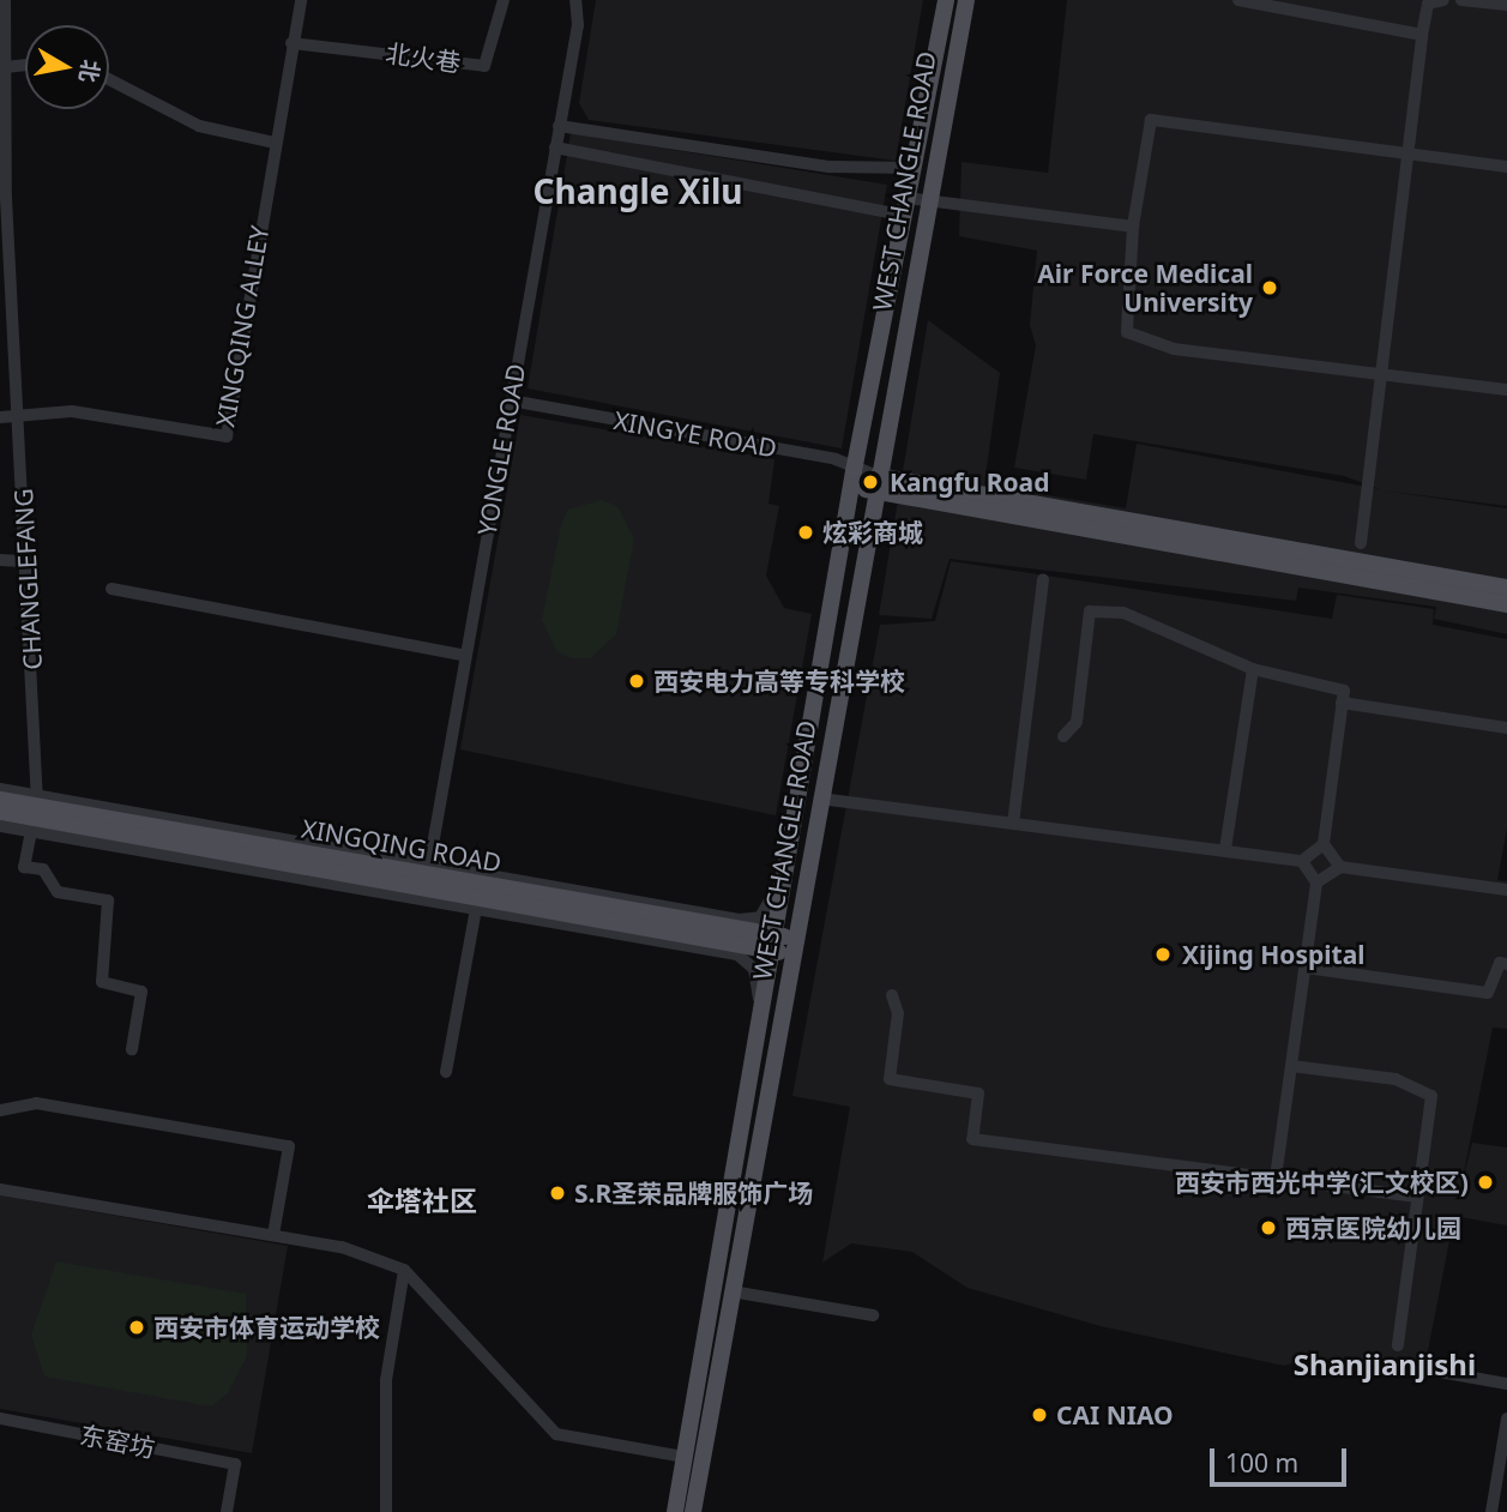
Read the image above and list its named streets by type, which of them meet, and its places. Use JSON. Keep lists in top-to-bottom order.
{
  "streets": {
    "main road": ["WEST CHANGLE ROAD", "XINGQING ROAD"],
    "street": [
      "北火巷",
      "XINGQING ALLEY",
      "XINGYE ROAD",
      "YONGLE ROAD",
      "CHANGLEFANG",
      "东窑坊"
    ]
  },
  "crossings": [
    ["WEST CHANGLE ROAD", "XINGYE ROAD"],
    ["WEST CHANGLE ROAD", "XINGQING ROAD"],
    ["XINGQING ALLEY", "CHANGLEFANG"],
    ["XINGYE ROAD", "YONGLE ROAD"],
    ["YONGLE ROAD", "XINGQING ROAD"],
    ["CHANGLEFANG", "XINGQING ROAD"]
  ],
  "districts": ["Changle Xilu", "伞塔社区", "Shanjianjishi"],
  "places": [
    "Air Force Medical University",
    "Kangfu Road",
    "炫彩商城",
    "西安电力高等专科学校",
    "Xijing Hospital",
    "西安市西光中学(汇文校区)",
    "S.R圣荣品牌服饰广场",
    "西京医院幼儿园",
    "西安市体育运动学校",
    "CAI NIAO"
  ],
  "scale_bar": "100 m",
  "north": "right"
}
